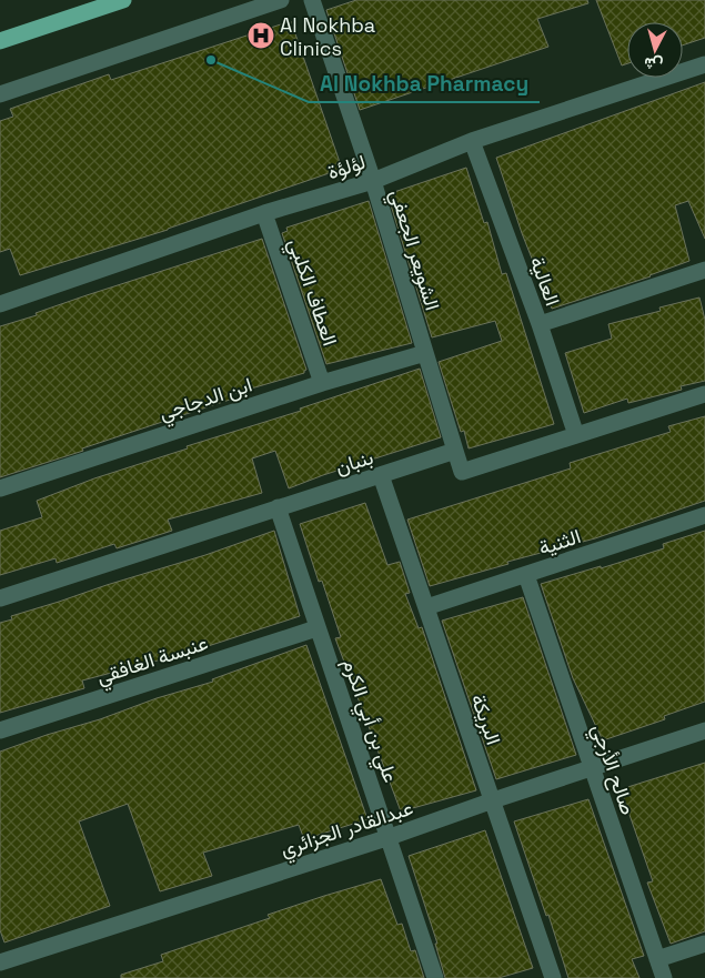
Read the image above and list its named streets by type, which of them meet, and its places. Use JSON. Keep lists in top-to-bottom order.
{
  "streets": {
    "street": [
      "لؤلؤة",
      "الشويعر الجعفي",
      "العالية",
      "العطاف الكلبي",
      "ابن الدجاجي",
      "بنبان",
      "الثنية",
      "عنبسة الغافقي",
      "البريكة",
      "علي بن أبي الكرم",
      "صالح الأزجي",
      "عبدالقادر الجزائري"
    ]
  },
  "crossings": [
    ["لؤلؤة", "الشويعر الجعفي"],
    ["لؤلؤة", "العالية"],
    ["لؤلؤة", "العطاف الكلبي"],
    ["الشويعر الجعفي", "ابن الدجاجي"],
    ["الشويعر الجعفي", "بنبان"],
    ["العطاف الكلبي", "ابن الدجاجي"],
    ["بنبان", "البريكة"],
    ["بنبان", "علي بن أبي الكرم"],
    ["الثنية", "البريكة"],
    ["الثنية", "صالح الأزجي"],
    ["عنبسة الغافقي", "علي بن أبي الكرم"],
    ["البريكة", "عبدالقادر الجزائري"],
    ["علي بن أبي الكرم", "عبدالقادر الجزائري"],
    ["صالح الأزجي", "عبدالقادر الجزائري"]
  ],
  "places": {
    "hospital": ["Al Nokhba Clinics"],
    "other": ["Al Nokhba Pharmacy"]
  },
  "north": "bottom"
}
